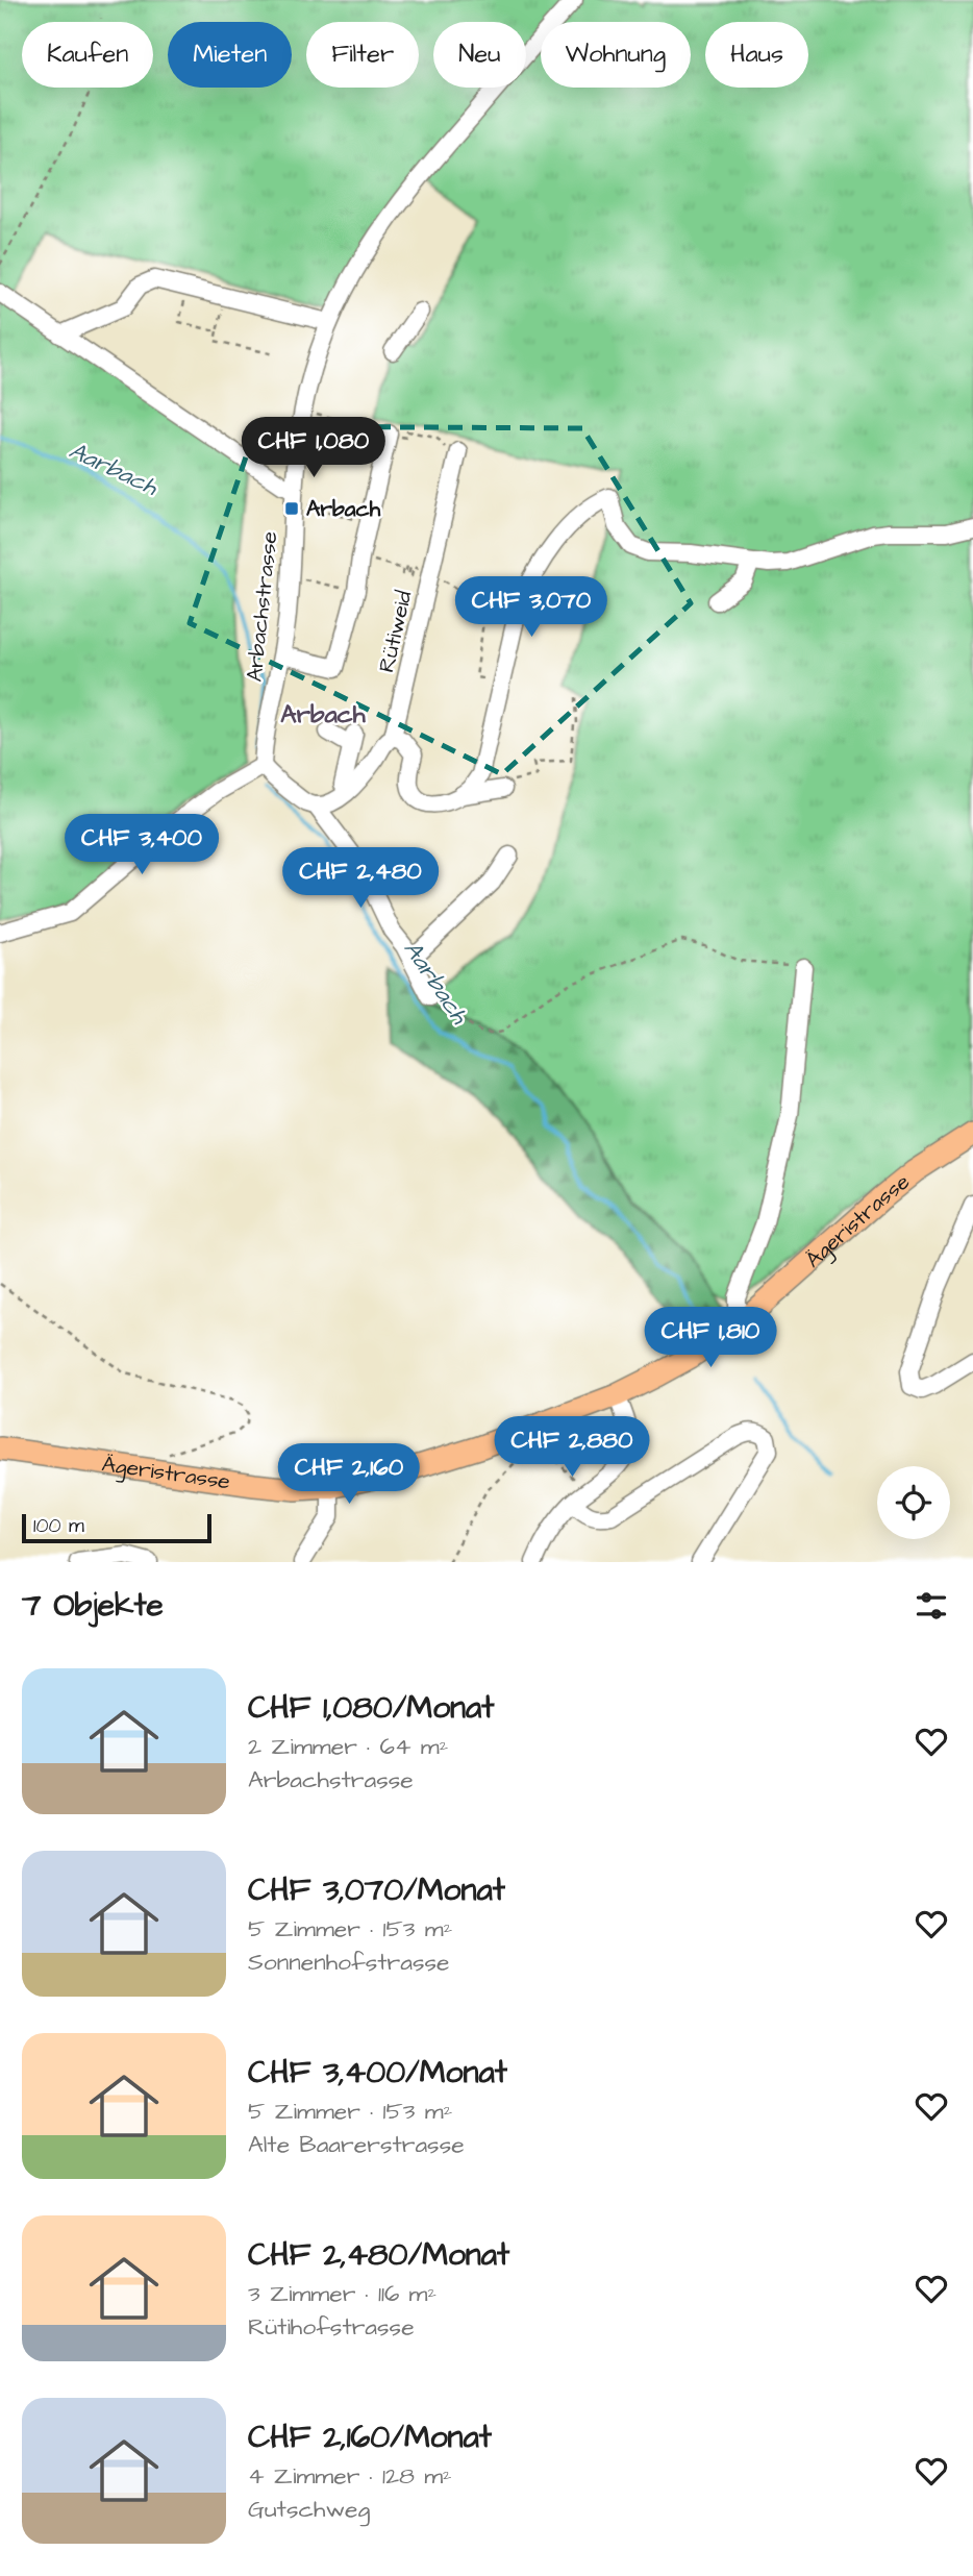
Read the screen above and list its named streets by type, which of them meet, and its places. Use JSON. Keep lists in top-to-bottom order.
{
  "streets": {
    "main road": ["Ägeristrasse"],
    "street": ["Arbachstrasse", "Rütiweid"]
  },
  "districts": ["Arbach"],
  "water": ["Aarbach"],
  "places": {
    "transit": ["Arbach"]
  },
  "scale_bar": "100 m",
  "page": {
    "chip": [
      "Kaufen",
      "Mieten",
      "Filter",
      "Neu",
      "Wohnung",
      "Haus"
    ],
    "price": [
      "CHF 1,080",
      "CHF 3,070",
      "CHF 3,400",
      "CHF 2,480",
      "CHF 1,810",
      "CHF 2,880",
      "CHF 2,160"
    ],
    "scale": "100 m",
    "heading": "7 Objekte",
    "list": [
      {
        "name": "CHF 1,080/Monat",
        "note": "2 Zimmer · 64 m² · Arbachstrasse"
      },
      {
        "name": "CHF 3,070/Monat",
        "note": "5 Zimmer · 153 m² · Sonnenhofstrasse"
      },
      {
        "name": "CHF 3,400/Monat",
        "note": "5 Zimmer · 153 m² · Alte Baarerstrasse"
      },
      {
        "name": "CHF 2,480/Monat",
        "note": "3 Zimmer · 116 m² · Rütihofstrasse"
      },
      {
        "name": "CHF 2,160/Monat",
        "note": "4 Zimmer · 128 m² · Gutschweg"
      }
    ]
  }
}
